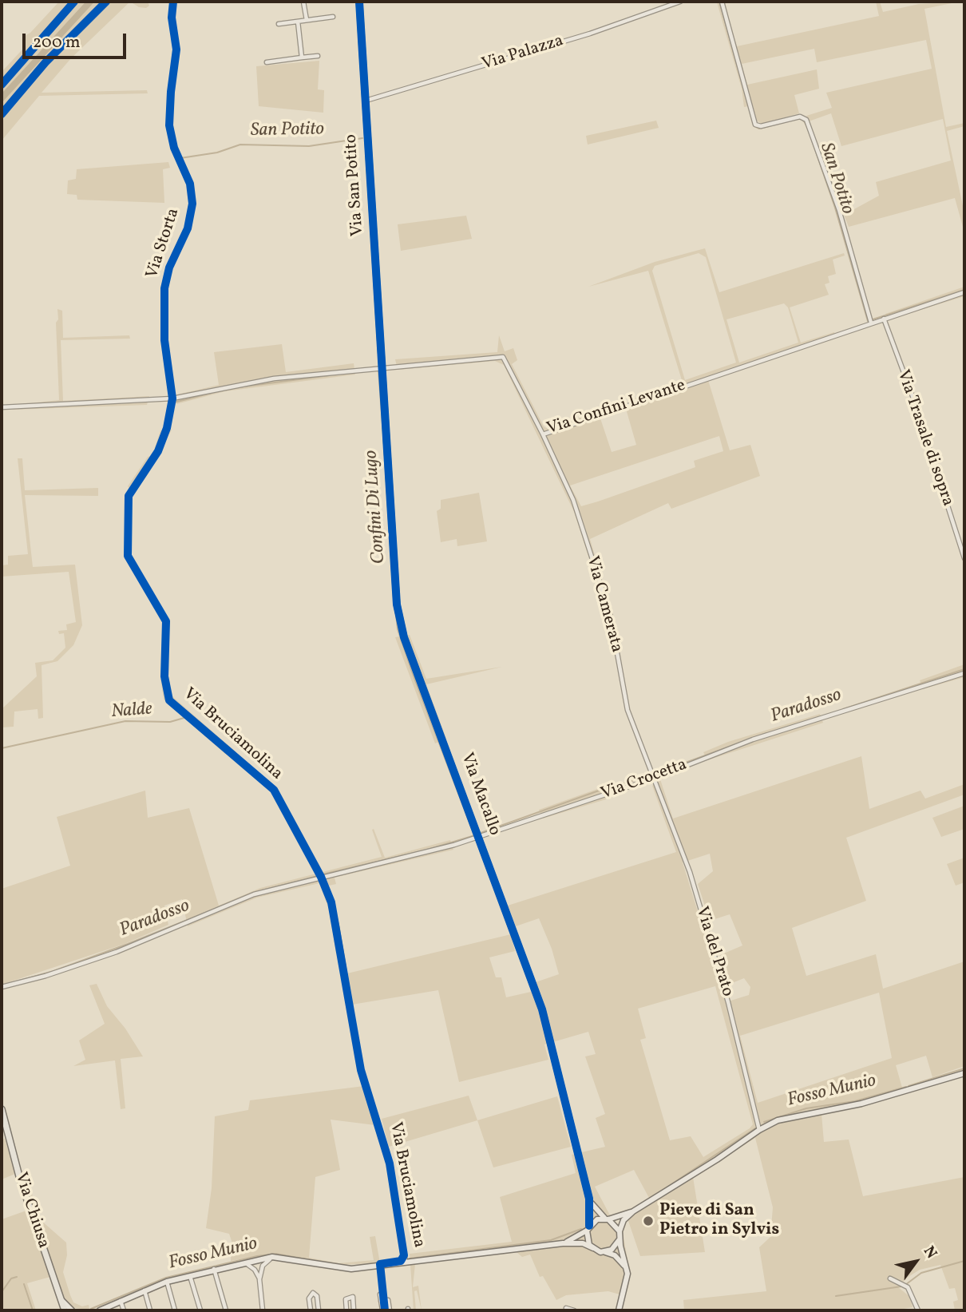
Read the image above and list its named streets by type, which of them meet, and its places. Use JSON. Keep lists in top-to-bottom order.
{
  "streets": {
    "main road": ["Via Chiusa"],
    "street": [
      "Via Palazza",
      "Via San Potito",
      "Via Storta",
      "Via Confini Levante",
      "Via Trasale di sopra",
      "Via Camerata",
      "Via Bruciamolina",
      "Via Crocetta",
      "Via Macallo",
      "Via del Prato"
    ]
  },
  "crossings": [
    ["Via Palazza", "Via San Potito"],
    ["Via San Potito", "Via Confini Levante"],
    ["Via San Potito", "Via Macallo"],
    ["Via Storta", "Via Confini Levante"],
    ["Via Storta", "Via Bruciamolina"],
    ["Via Confini Levante", "Via Trasale di sopra"],
    ["Via Confini Levante", "Via Camerata"],
    ["Via Confini Levante", "Via Bruciamolina"],
    ["Via Confini Levante", "Via Macallo"],
    ["Via Camerata", "Via Crocetta"],
    ["Via Camerata", "Via del Prato"],
    ["Via Bruciamolina", "Via Crocetta"],
    ["Via Crocetta", "Via Macallo"],
    ["Via Crocetta", "Via del Prato"]
  ],
  "water": [
    "San Potito",
    "Confini Di Lugo",
    "Paradosso",
    "Nalde",
    "Fosso Munio"
  ],
  "places": ["Pieve di San Pietro in Sylvis"],
  "scale_bar": "200 m",
  "north": "top right"
}
